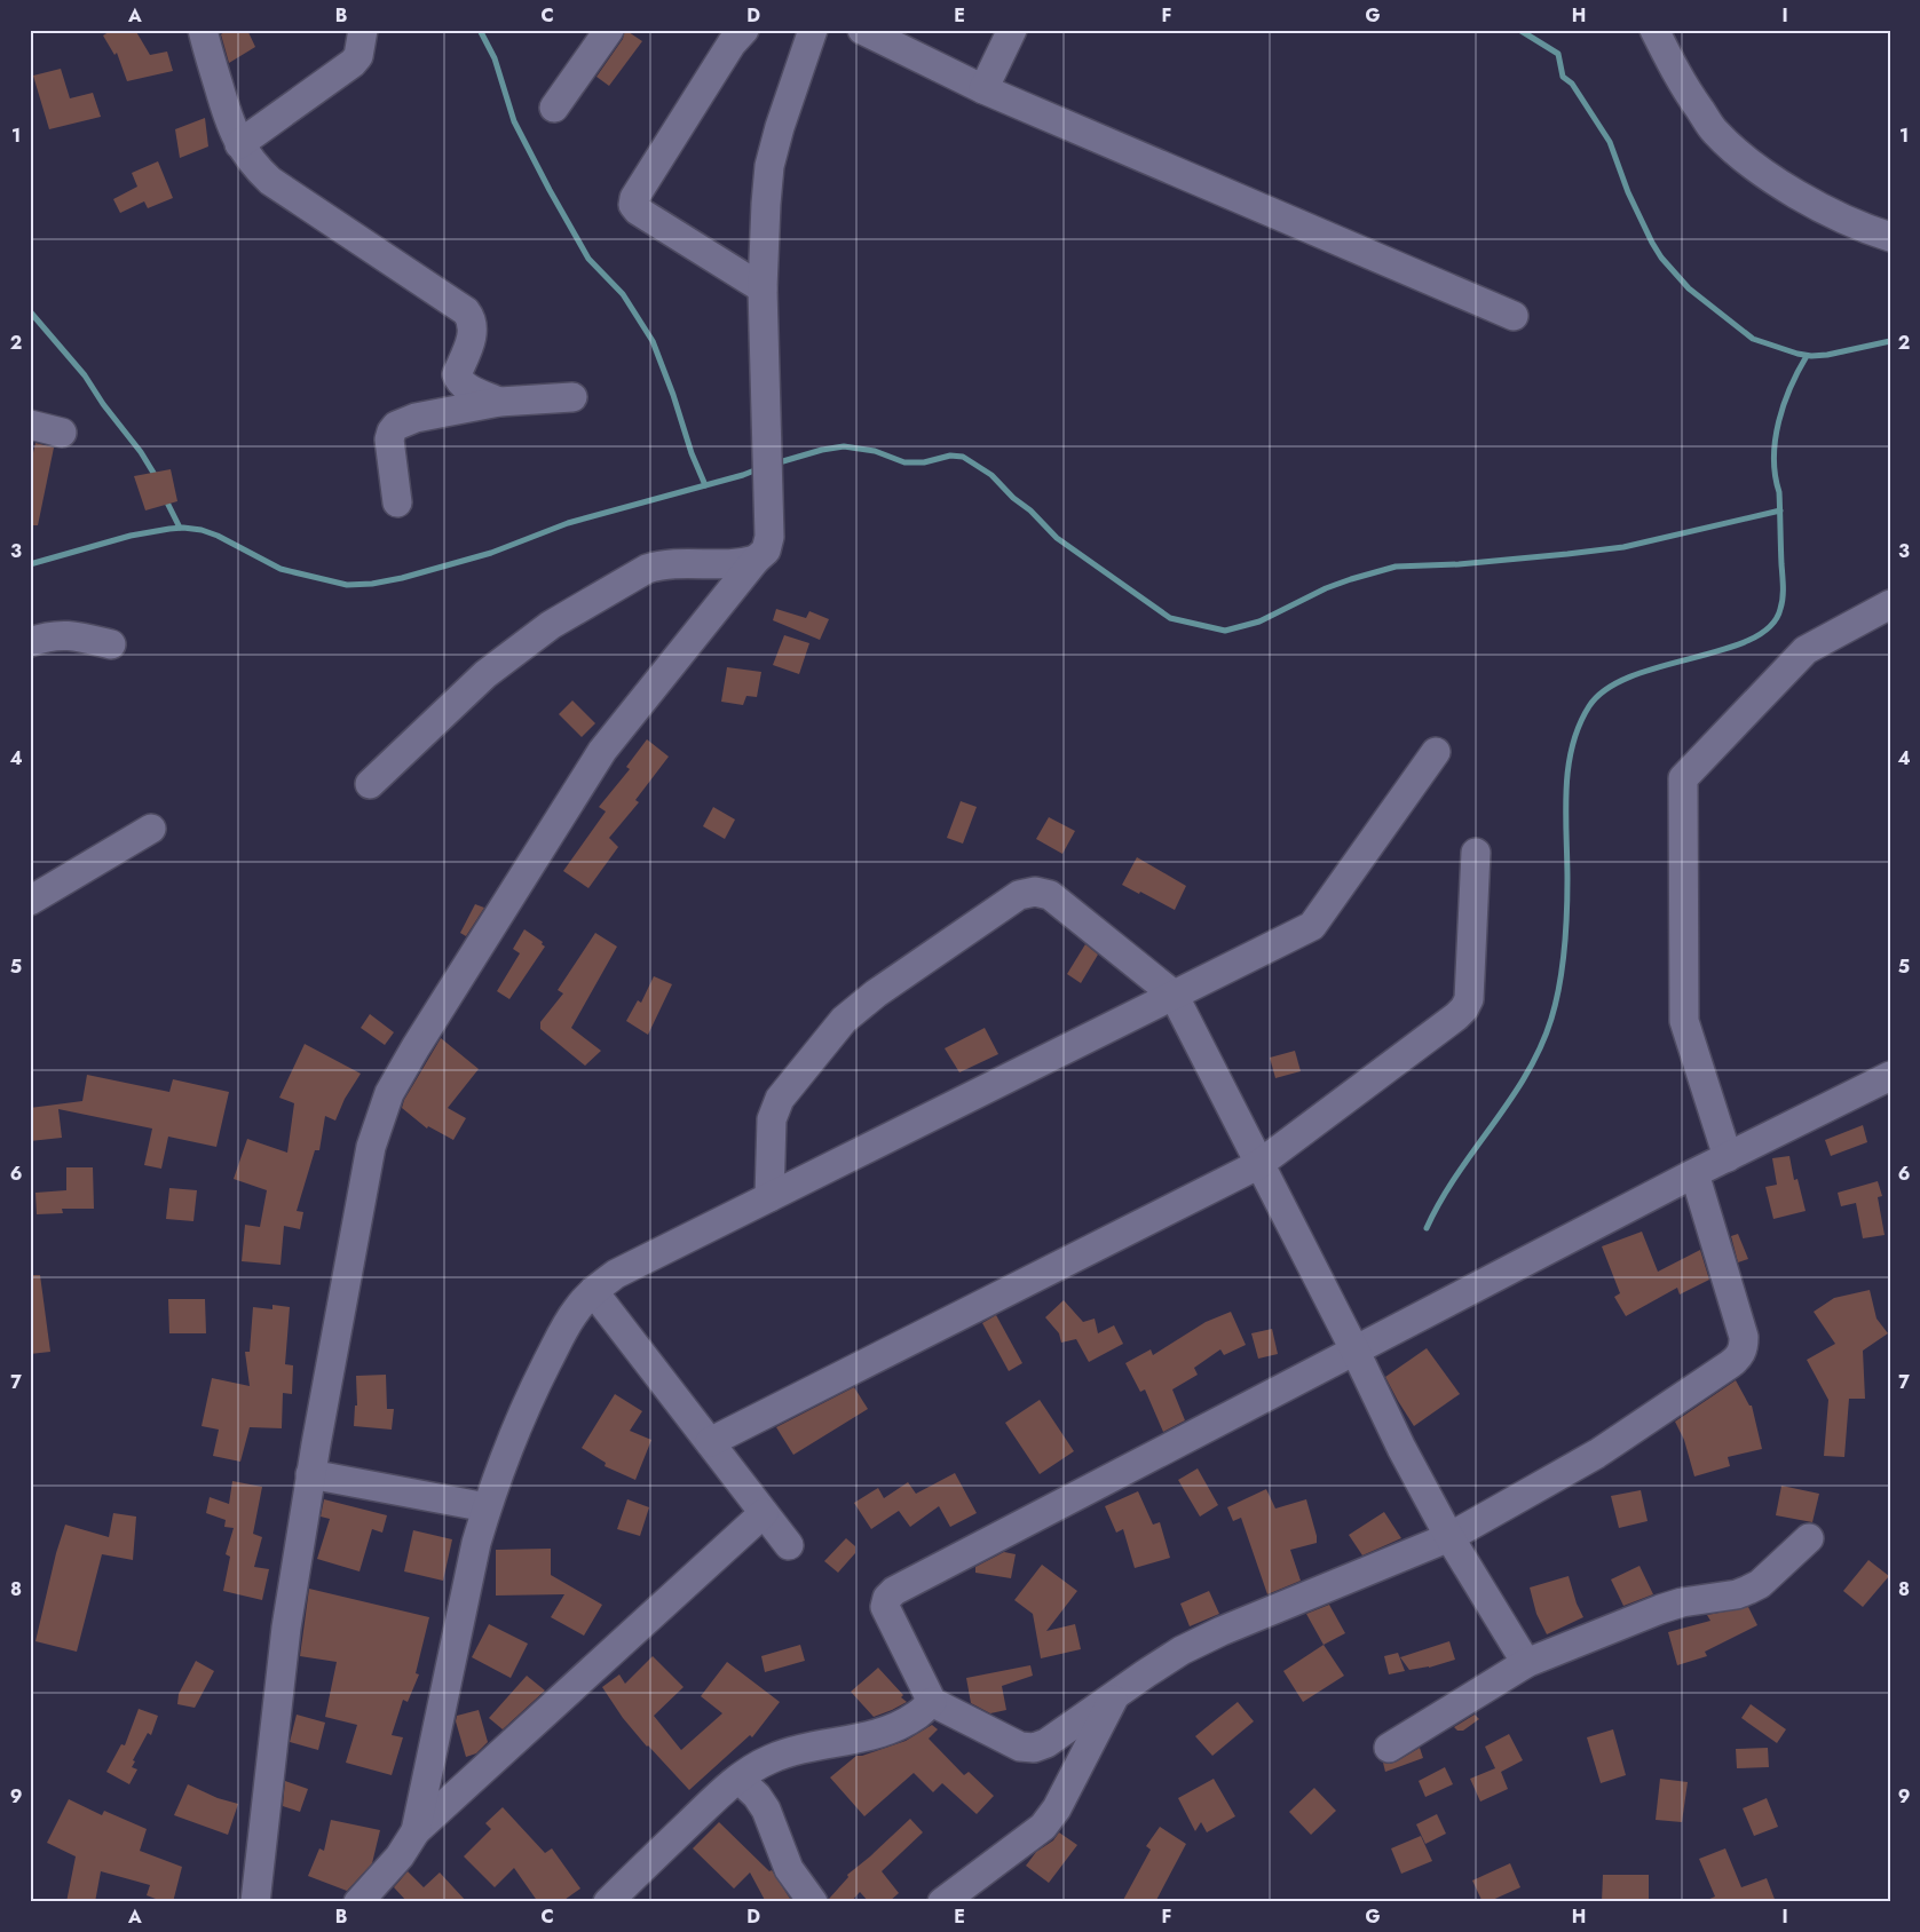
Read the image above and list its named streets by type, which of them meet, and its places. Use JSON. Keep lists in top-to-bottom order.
{
  "grid": {
    "columns": [
      "A",
      "B",
      "C",
      "D",
      "E",
      "F",
      "G",
      "H",
      "I"
    ],
    "rows": [
      "1",
      "2",
      "3",
      "4",
      "5",
      "6",
      "7",
      "8",
      "9"
    ]
  }
}
